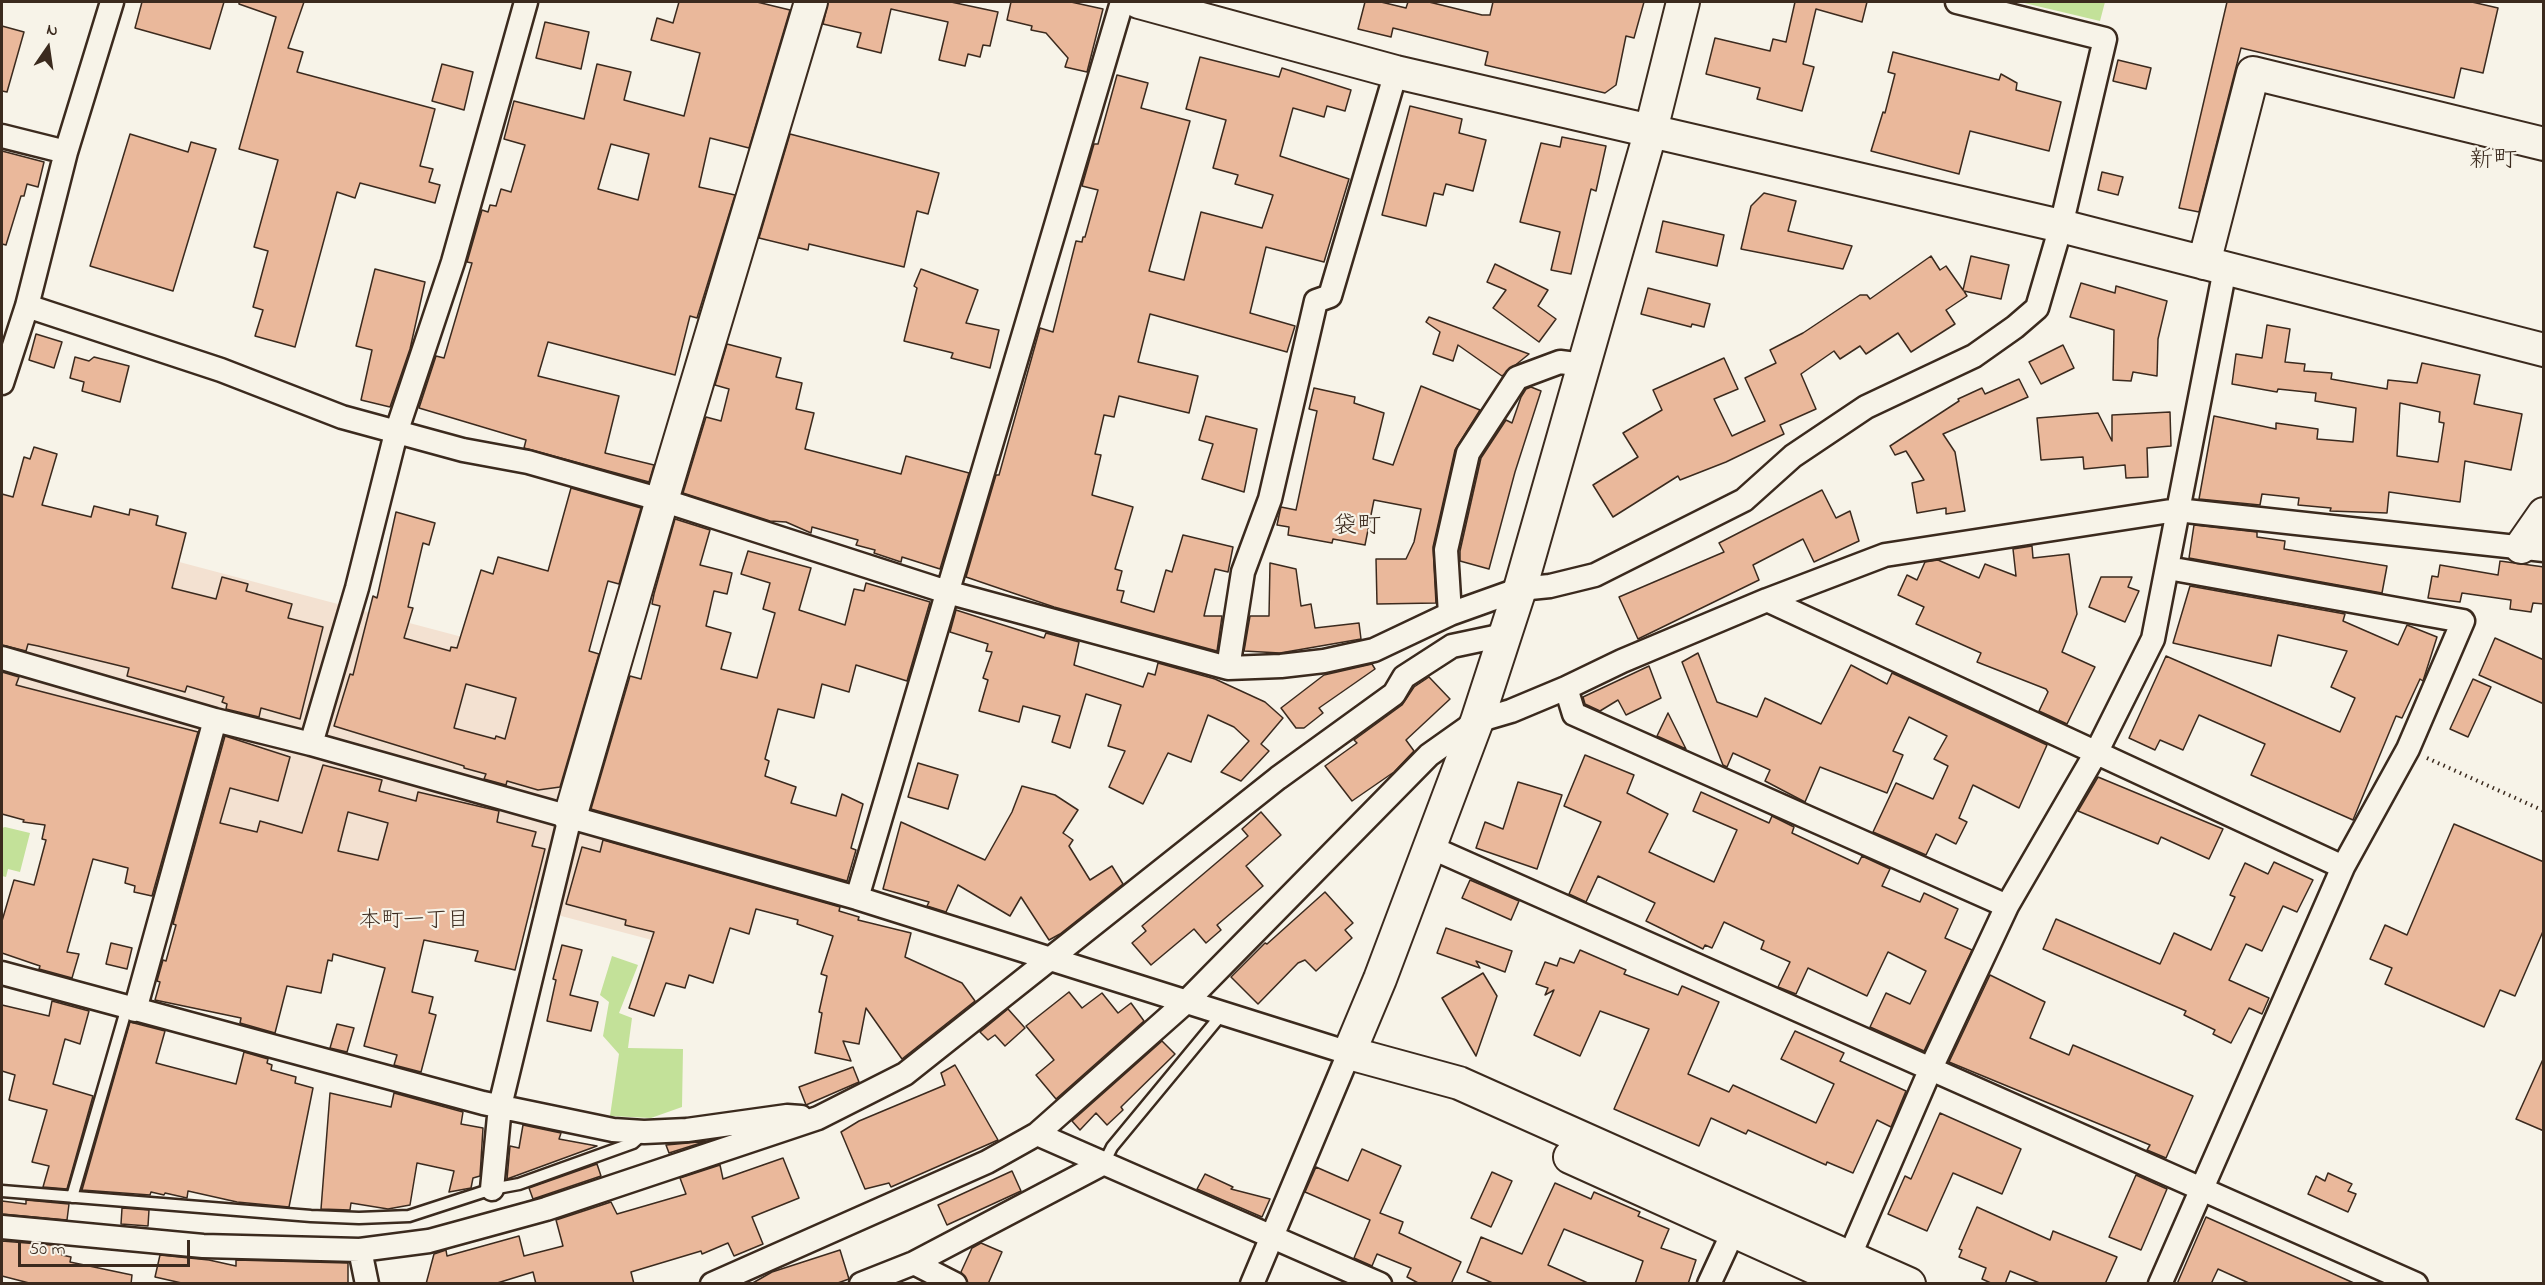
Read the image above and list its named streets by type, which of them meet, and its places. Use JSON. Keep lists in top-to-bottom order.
{
  "districts": ["新町", "袋町", "本町一丁目"],
  "scale_bar": "50 m",
  "north": "top"
}
